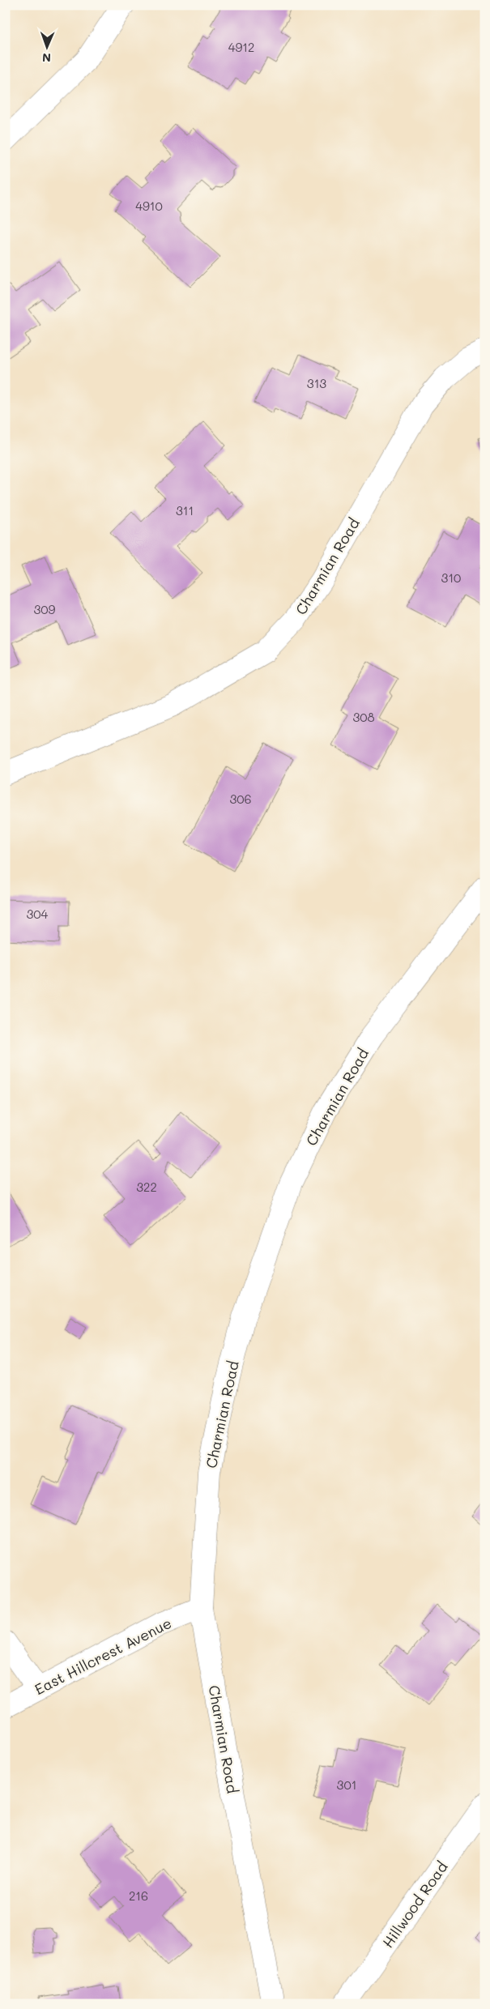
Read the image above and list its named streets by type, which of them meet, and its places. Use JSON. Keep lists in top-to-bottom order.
{
  "streets": {
    "street": ["Charmian Road", "East Hillcrest Avenue", "Hillwood Road"]
  },
  "crossings": [
    ["Charmian Road", "East Hillcrest Avenue"]
  ],
  "house_numbers": [
    "4912",
    "4910",
    "313",
    "311",
    "310",
    "309",
    "308",
    "306",
    "304",
    "322",
    "301",
    "216"
  ],
  "north": "bottom"
}
